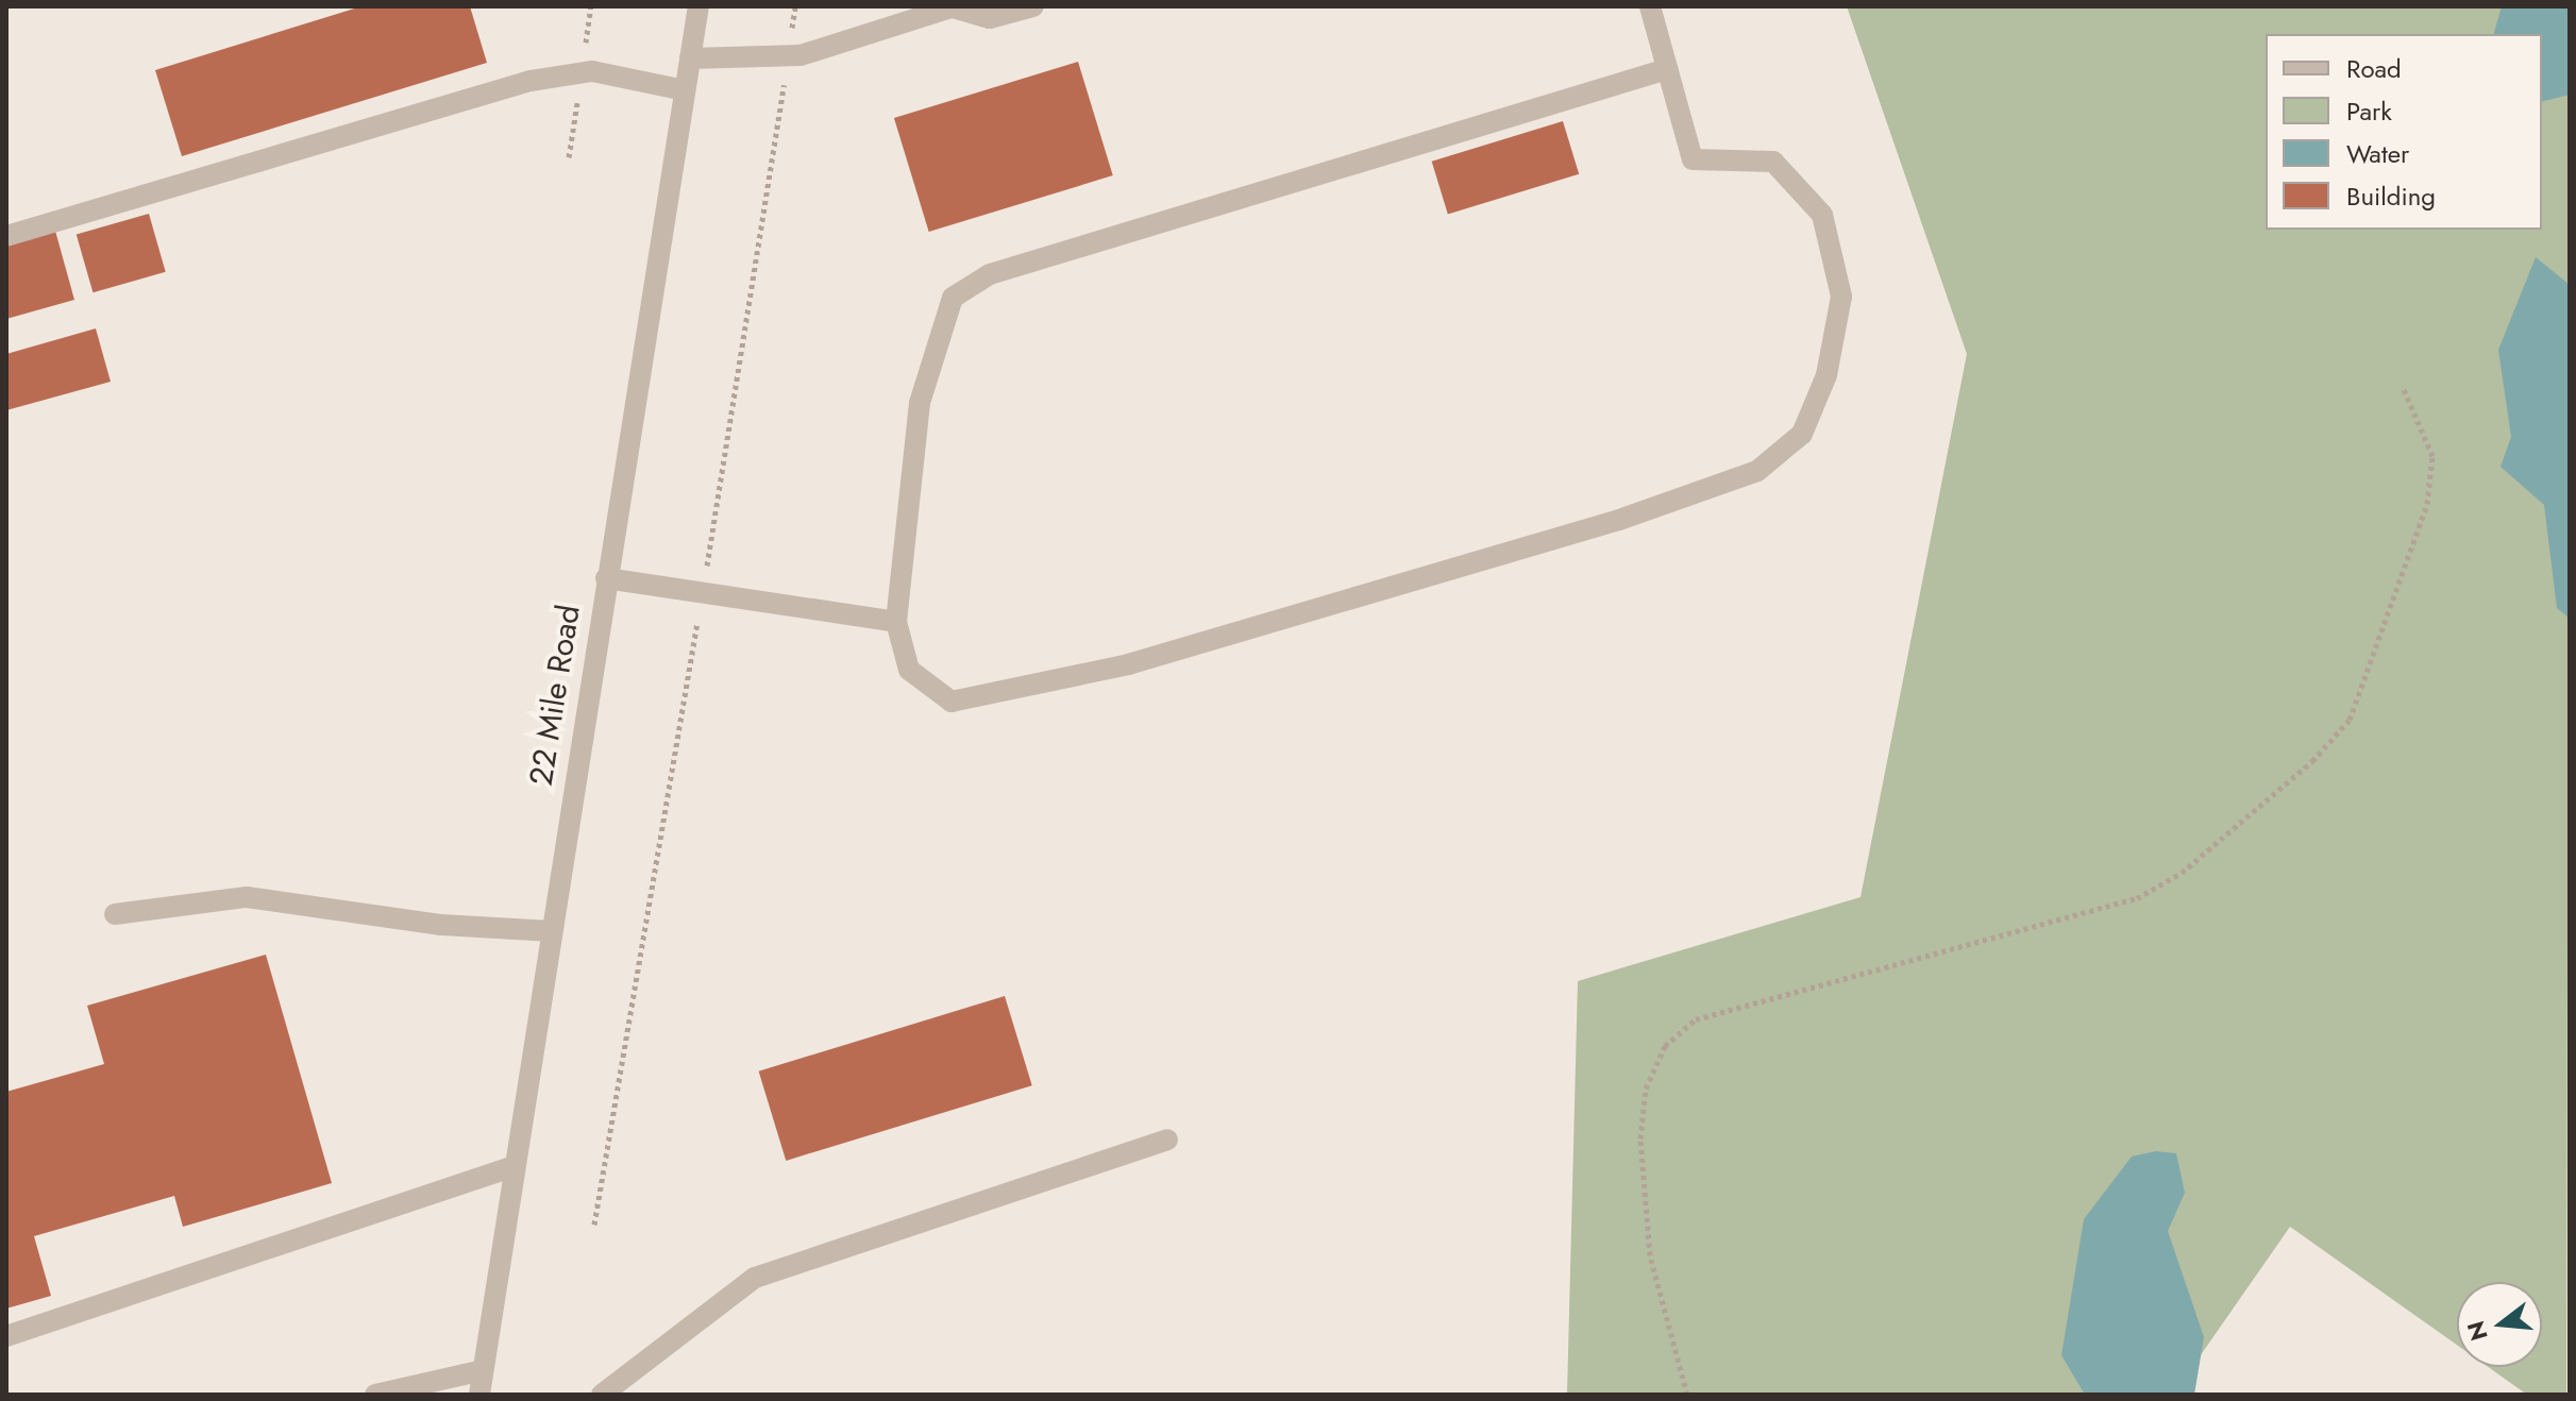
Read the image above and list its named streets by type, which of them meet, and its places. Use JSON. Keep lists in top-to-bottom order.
{
  "streets": {
    "street": ["22 Mile Road"]
  },
  "legend": [
    "Road",
    "Park",
    "Water",
    "Building"
  ],
  "north": "left"
}
